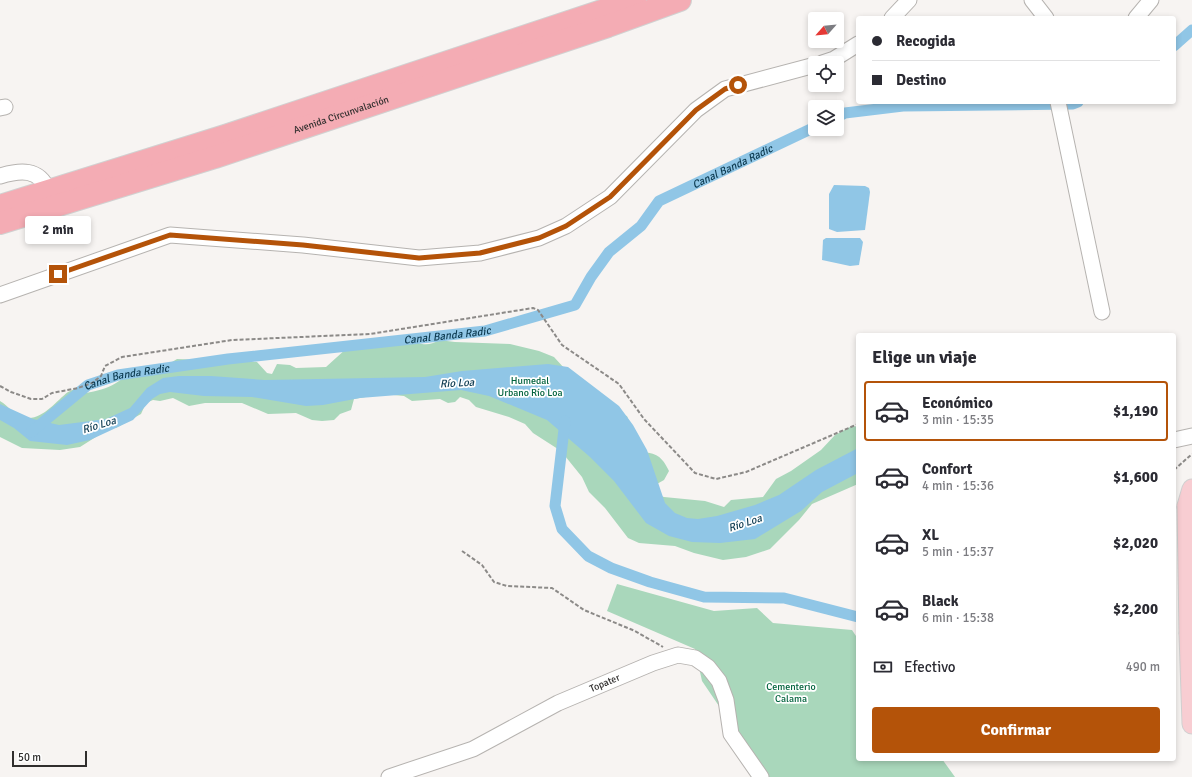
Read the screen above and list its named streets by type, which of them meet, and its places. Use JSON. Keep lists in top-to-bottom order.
{
  "streets": {
    "highway": ["Avenida Circunvalación"],
    "street": ["Topater"]
  },
  "water": ["Canal Banda Radic", "Río Loa"],
  "parks": ["Humedal Urbano Río Loa", "Cementerio Calama"],
  "scale_bar": "50 m",
  "north": "bottom left",
  "page": {
    "banner": ["Recogida", "Destino"],
    "bubble": "2 min",
    "heading": "Elige un viaje",
    "list": [
      {
        "name": "Económico",
        "note": "3 min · 15:35",
        "value": "$1,190"
      },
      {
        "name": "Confort",
        "note": "4 min · 15:36",
        "value": "$1,600"
      },
      {
        "name": "XL",
        "note": "5 min · 15:37",
        "value": "$2,020"
      },
      {
        "name": "Black",
        "note": "6 min · 15:38",
        "value": "$2,200"
      }
    ],
    "pay": ["Efectivo", "490 m"],
    "buttons": "Confirmar",
    "scale": "50 m"
  }
}
